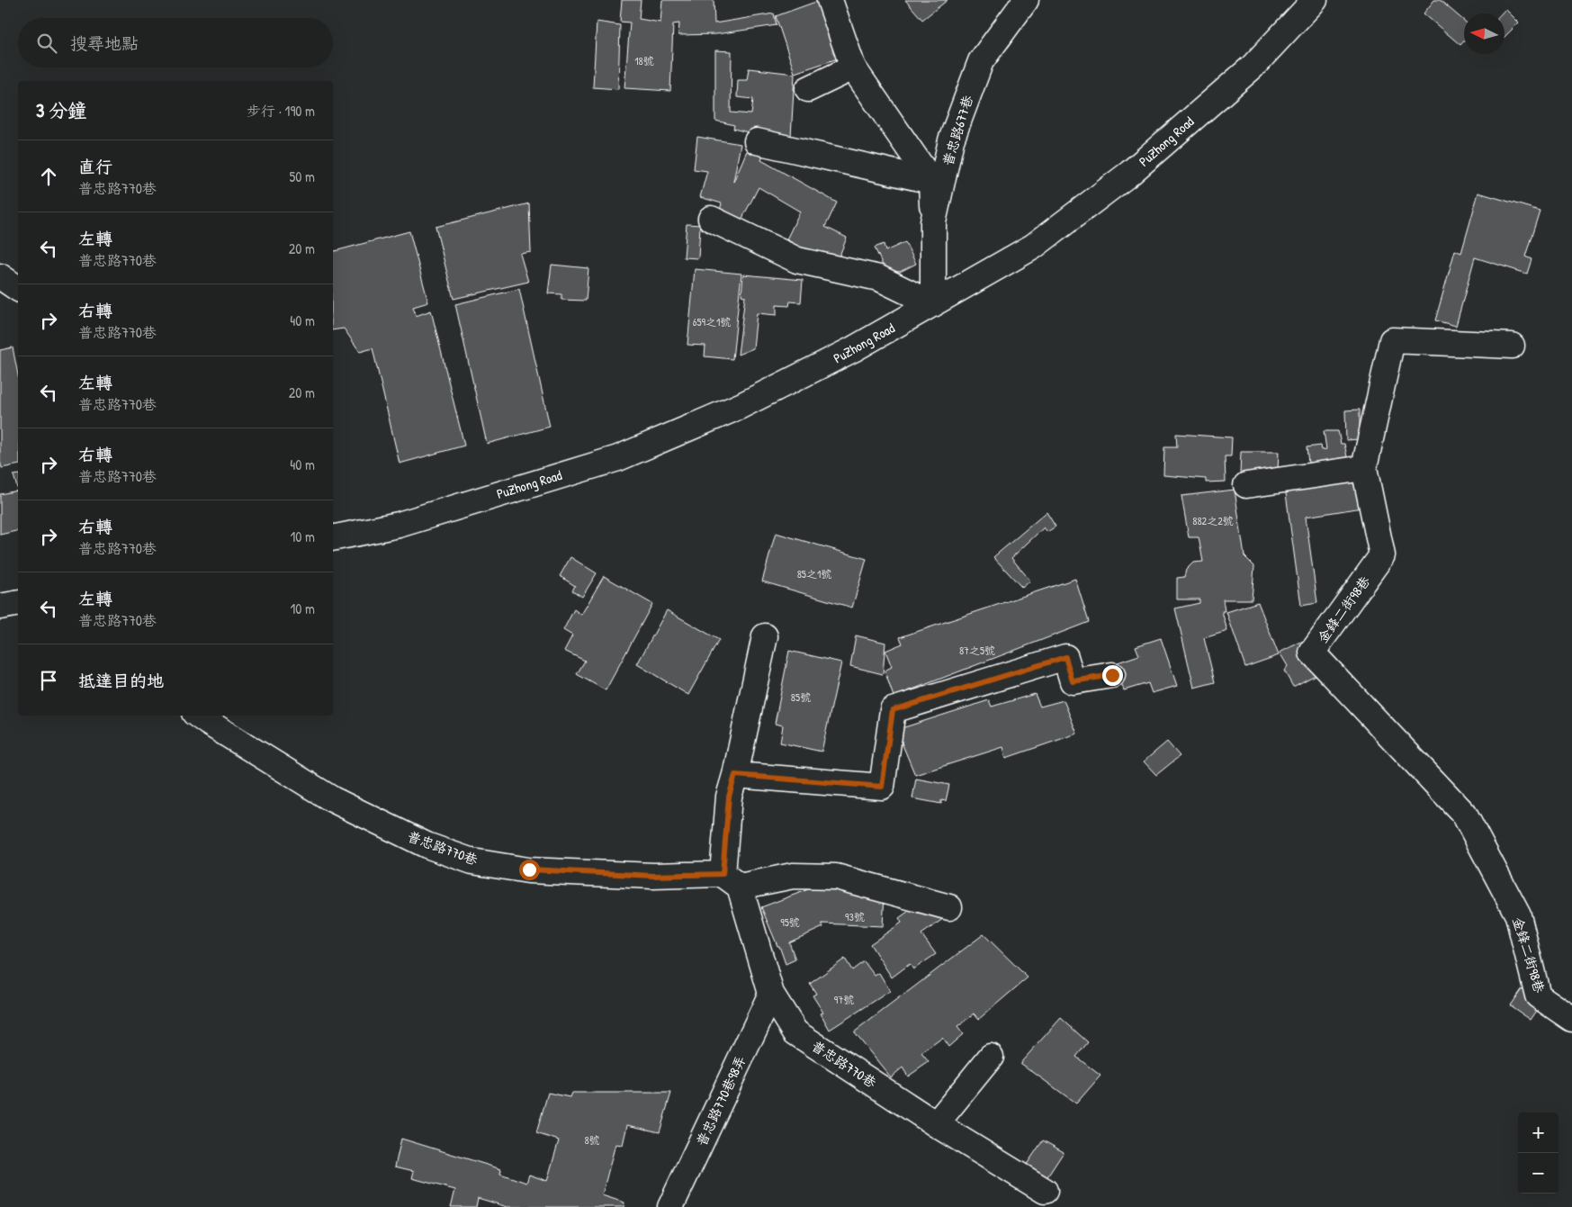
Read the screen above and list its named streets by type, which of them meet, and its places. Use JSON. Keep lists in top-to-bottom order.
{
  "streets": {
    "street": [
      "普忠路677巷",
      "PuZhong Road",
      "金鋒二街98巷",
      "普忠路770巷",
      "普忠路770巷98弄"
    ]
  },
  "crossings": [
    ["普忠路677巷", "PuZhong Road"],
    ["普忠路770巷", "普忠路770巷98弄"]
  ],
  "house_numbers": [
    "18號",
    "659之1號",
    "882之2號",
    "85之1號",
    "87之5號",
    "85號",
    "93號",
    "95號",
    "97號",
    "8號"
  ],
  "north": "left",
  "page": {
    "search": "搜尋地點",
    "heading": ["3 分鐘", "步行 · 190 m"],
    "list": [
      ["直行", "普忠路770巷", "50 m"],
      ["左轉", "普忠路770巷", "20 m"],
      ["右轉", "普忠路770巷", "40 m"],
      ["左轉", "普忠路770巷", "20 m"],
      ["右轉", "普忠路770巷", "40 m"],
      ["右轉", "普忠路770巷", "10 m"],
      ["左轉", "普忠路770巷", "10 m"],
      "抵達目的地"
    ],
    "map_buttons": ["+", "−"]
  }
}
